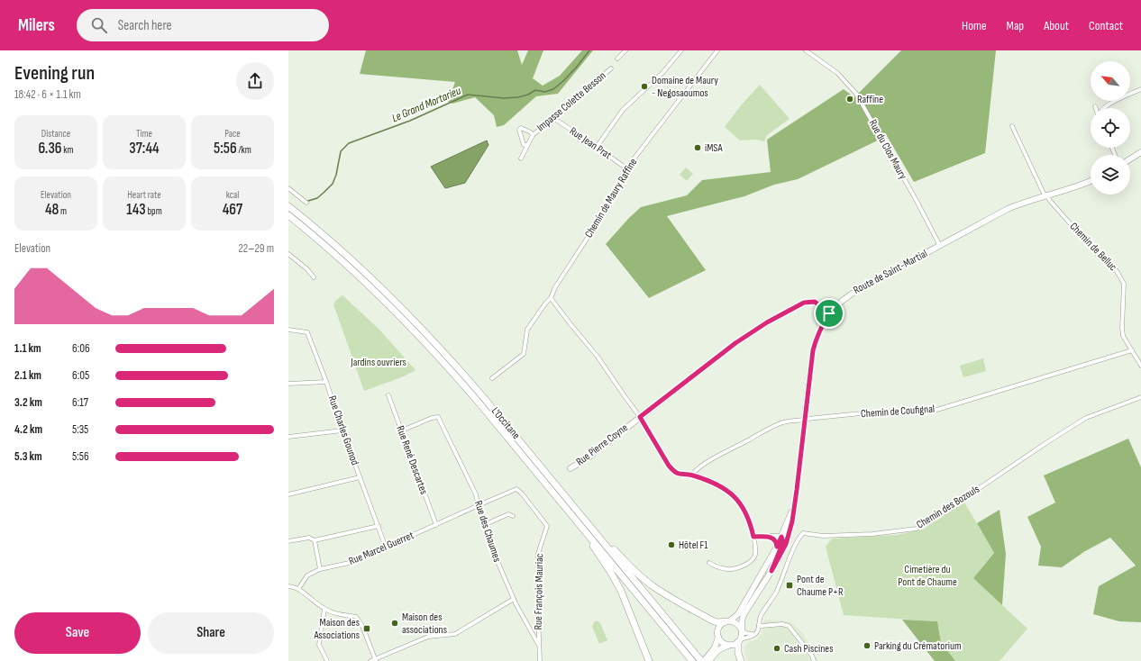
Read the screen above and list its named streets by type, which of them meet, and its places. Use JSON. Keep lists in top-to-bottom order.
{
  "streets": {
    "highway": ["L'Occitane"],
    "main road": ["Route de Saint-Martial", "Rue Pierre Coyne"],
    "street": [
      "Impasse Colette Besson",
      "Rue Jean Prat",
      "Rue du Clos Maury",
      "Chemin de Maury Raffine",
      "Chemin de Belluc",
      "Chemin de Coufignal",
      "Rue Charles Gounod",
      "Rue René Descartes",
      "Chemin des Bozouls",
      "Rue des Chaumes",
      "Rue Marcel Guerret",
      "Rue François Mauriac"
    ]
  },
  "crossings": [
    ["Impasse Colette Besson", "Rue Jean Prat"],
    ["Rue Jean Prat", "Chemin de Maury Raffine"],
    ["Rue du Clos Maury", "Route de Saint-Martial"],
    ["Chemin de Belluc", "Route de Saint-Martial"],
    ["Chemin de Belluc", "Chemin de Coufignal"],
    ["Route de Saint-Martial", "Chemin de Coufignal"],
    ["Route de Saint-Martial", "Rue Pierre Coyne"],
    ["Rue Charles Gounod", "Rue Marcel Guerret"],
    ["Rue René Descartes", "Rue des Chaumes"],
    ["Rue René Descartes", "Rue Marcel Guerret"],
    ["Rue des Chaumes", "Rue Marcel Guerret"],
    ["Rue des Chaumes", "Rue François Mauriac"],
    ["Rue Marcel Guerret", "Rue François Mauriac"]
  ],
  "water": ["Le Grand Mortarieu"],
  "parks": ["Jardins ouvriers", "Cimetière du Pont de Chaume"],
  "places": {
    "other": [
      "Domaine de Maury - Negosaoumos",
      "Raffine",
      "iMSA",
      "Hôtel F1",
      "Maison des associations",
      "Parking du Crématorium",
      "Cash Piscines"
    ],
    "transit": ["Pont de Chaume P+R", "Maison des Associations"]
  },
  "north": "top left",
  "page": {
    "header": "Milers",
    "search": "Search here",
    "nav": [
      "Home",
      "Map",
      "About",
      "Contact"
    ],
    "heading": ["Evening run", "18:42 · 6 × 1.1 km"],
    "stats": [
      ["Distance", "6.36 km"],
      ["Time", "37:44"],
      ["Pace", "5:56 /km"],
      ["Elevation", "48 m"],
      ["Heart rate", "143 bpm"],
      ["kcal", "467"]
    ],
    "chart": ["Elevation", "22–29 m"],
    "list": [
      {
        "name": "1.1 km",
        "note": "6:06"
      },
      {
        "name": "2.1 km",
        "note": "6:05"
      },
      {
        "name": "3.2 km",
        "note": "6:17"
      },
      {
        "name": "4.2 km",
        "note": "5:35"
      },
      {
        "name": "5.3 km",
        "note": "5:56"
      }
    ],
    "buttons": ["Save", "Share"]
  }
}
